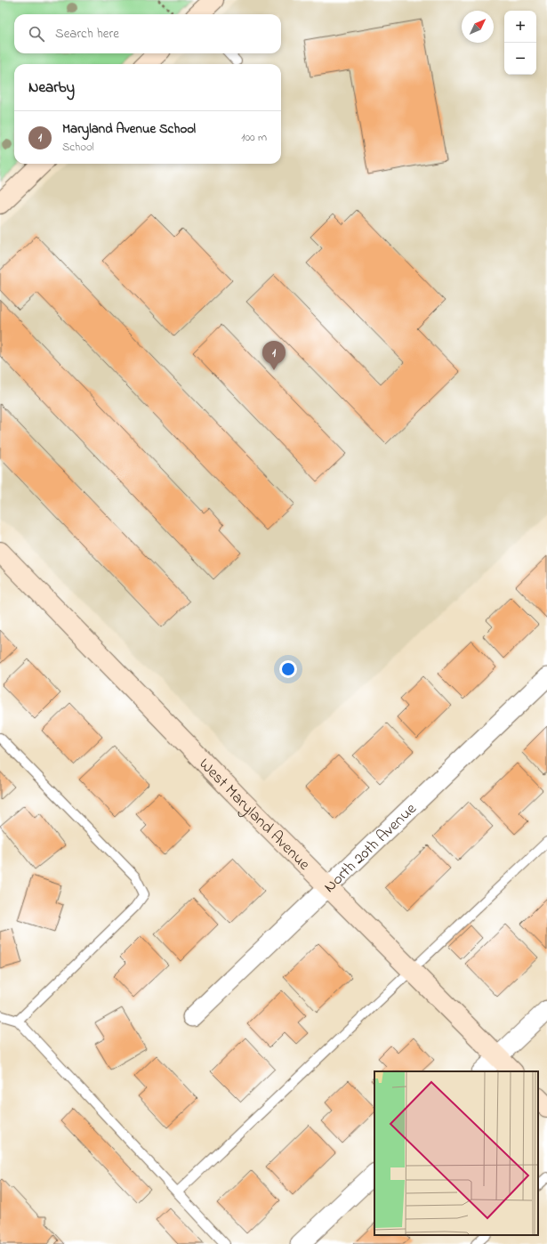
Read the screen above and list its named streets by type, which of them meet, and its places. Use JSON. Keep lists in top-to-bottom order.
{
  "streets": {
    "street": ["West Maryland Avenue", "North 20th Avenue"]
  },
  "crossings": [
    ["West Maryland Avenue", "North 20th Avenue"]
  ],
  "north": "top right",
  "page": {
    "map_buttons": ["+", "−"],
    "search": "Search here",
    "heading": "Nearby",
    "list": [
      {
        "mark": "1",
        "name": "Maryland Avenue School",
        "note": "School",
        "value": "100 m"
      }
    ],
    "pins": "1"
  }
}
